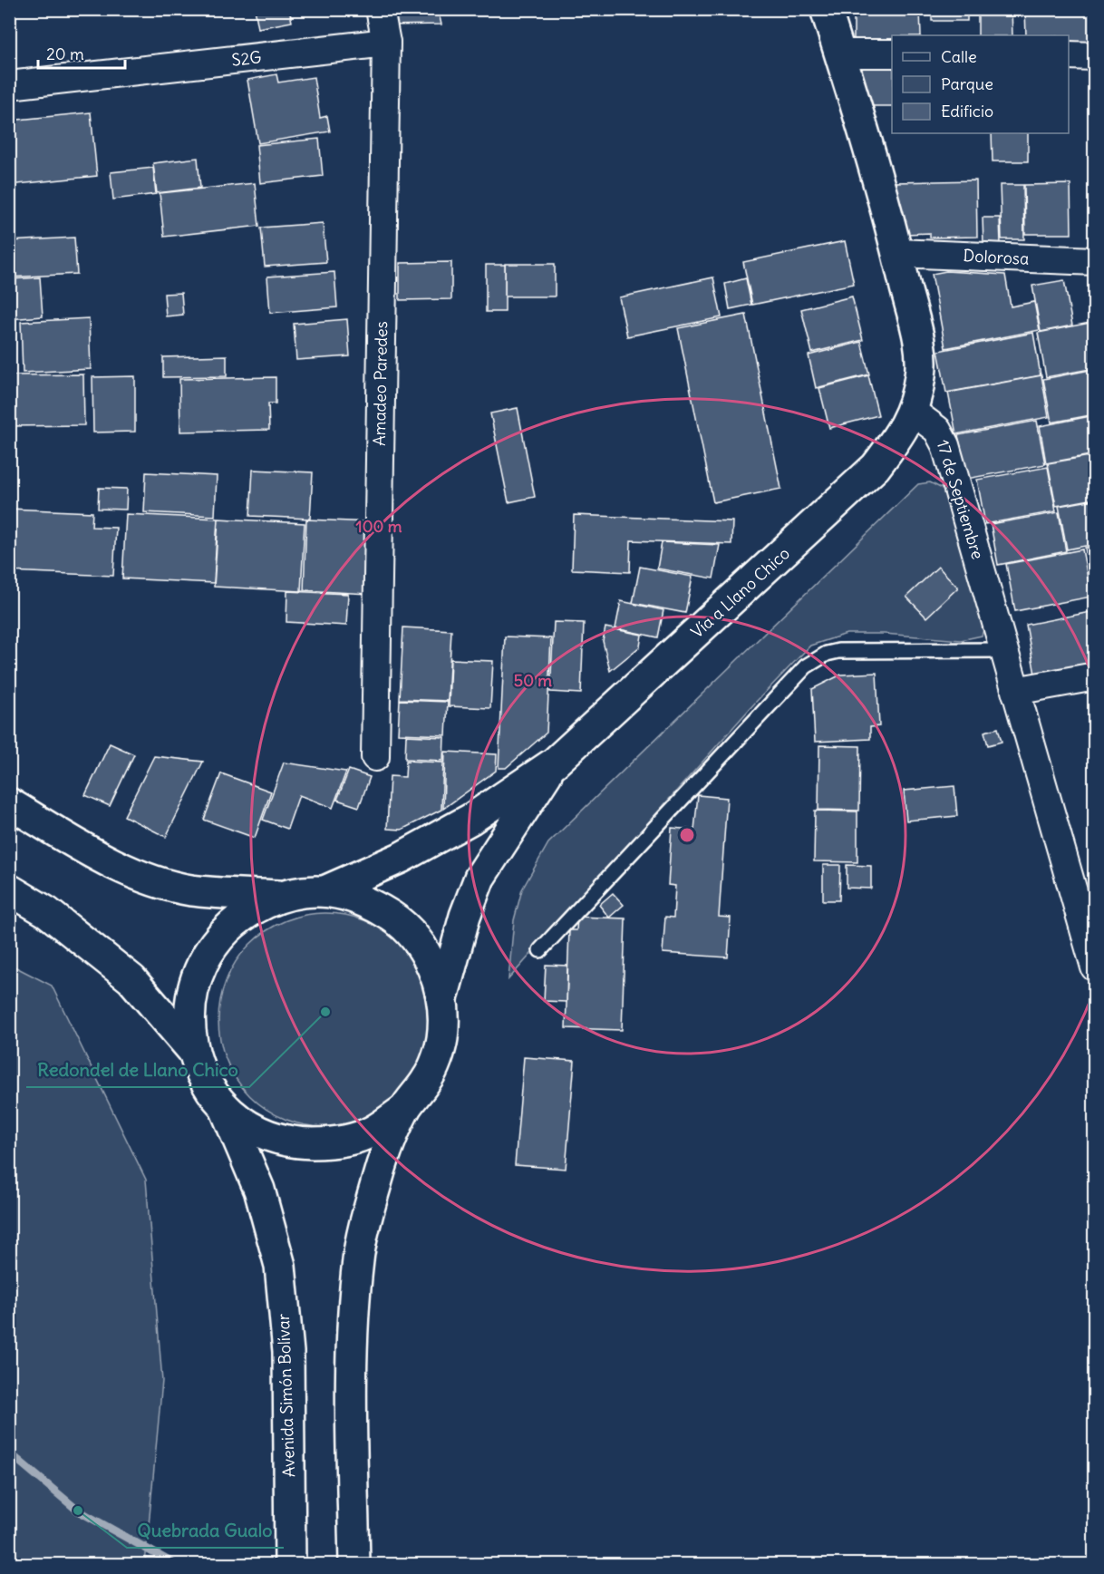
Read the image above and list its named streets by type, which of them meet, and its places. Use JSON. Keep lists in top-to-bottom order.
{
  "streets": {
    "main road": ["Vía a Llano Chico", "Avenida Simón Bolívar"],
    "street": [
      "S2G",
      "Dolorosa",
      "Amadeo Paredes",
      "17 de Septiembre"
    ]
  },
  "crossings": [
    ["S2G", "Amadeo Paredes"],
    ["17 de Septiembre", "Vía a Llano Chico"]
  ],
  "places": ["Redondel de Llano Chico", "Quebrada Gualo"],
  "legend": ["Calle", "Parque", "Edificio"],
  "scale_bar": "20 m",
  "rings": ["100 m", "50 m"]
}
